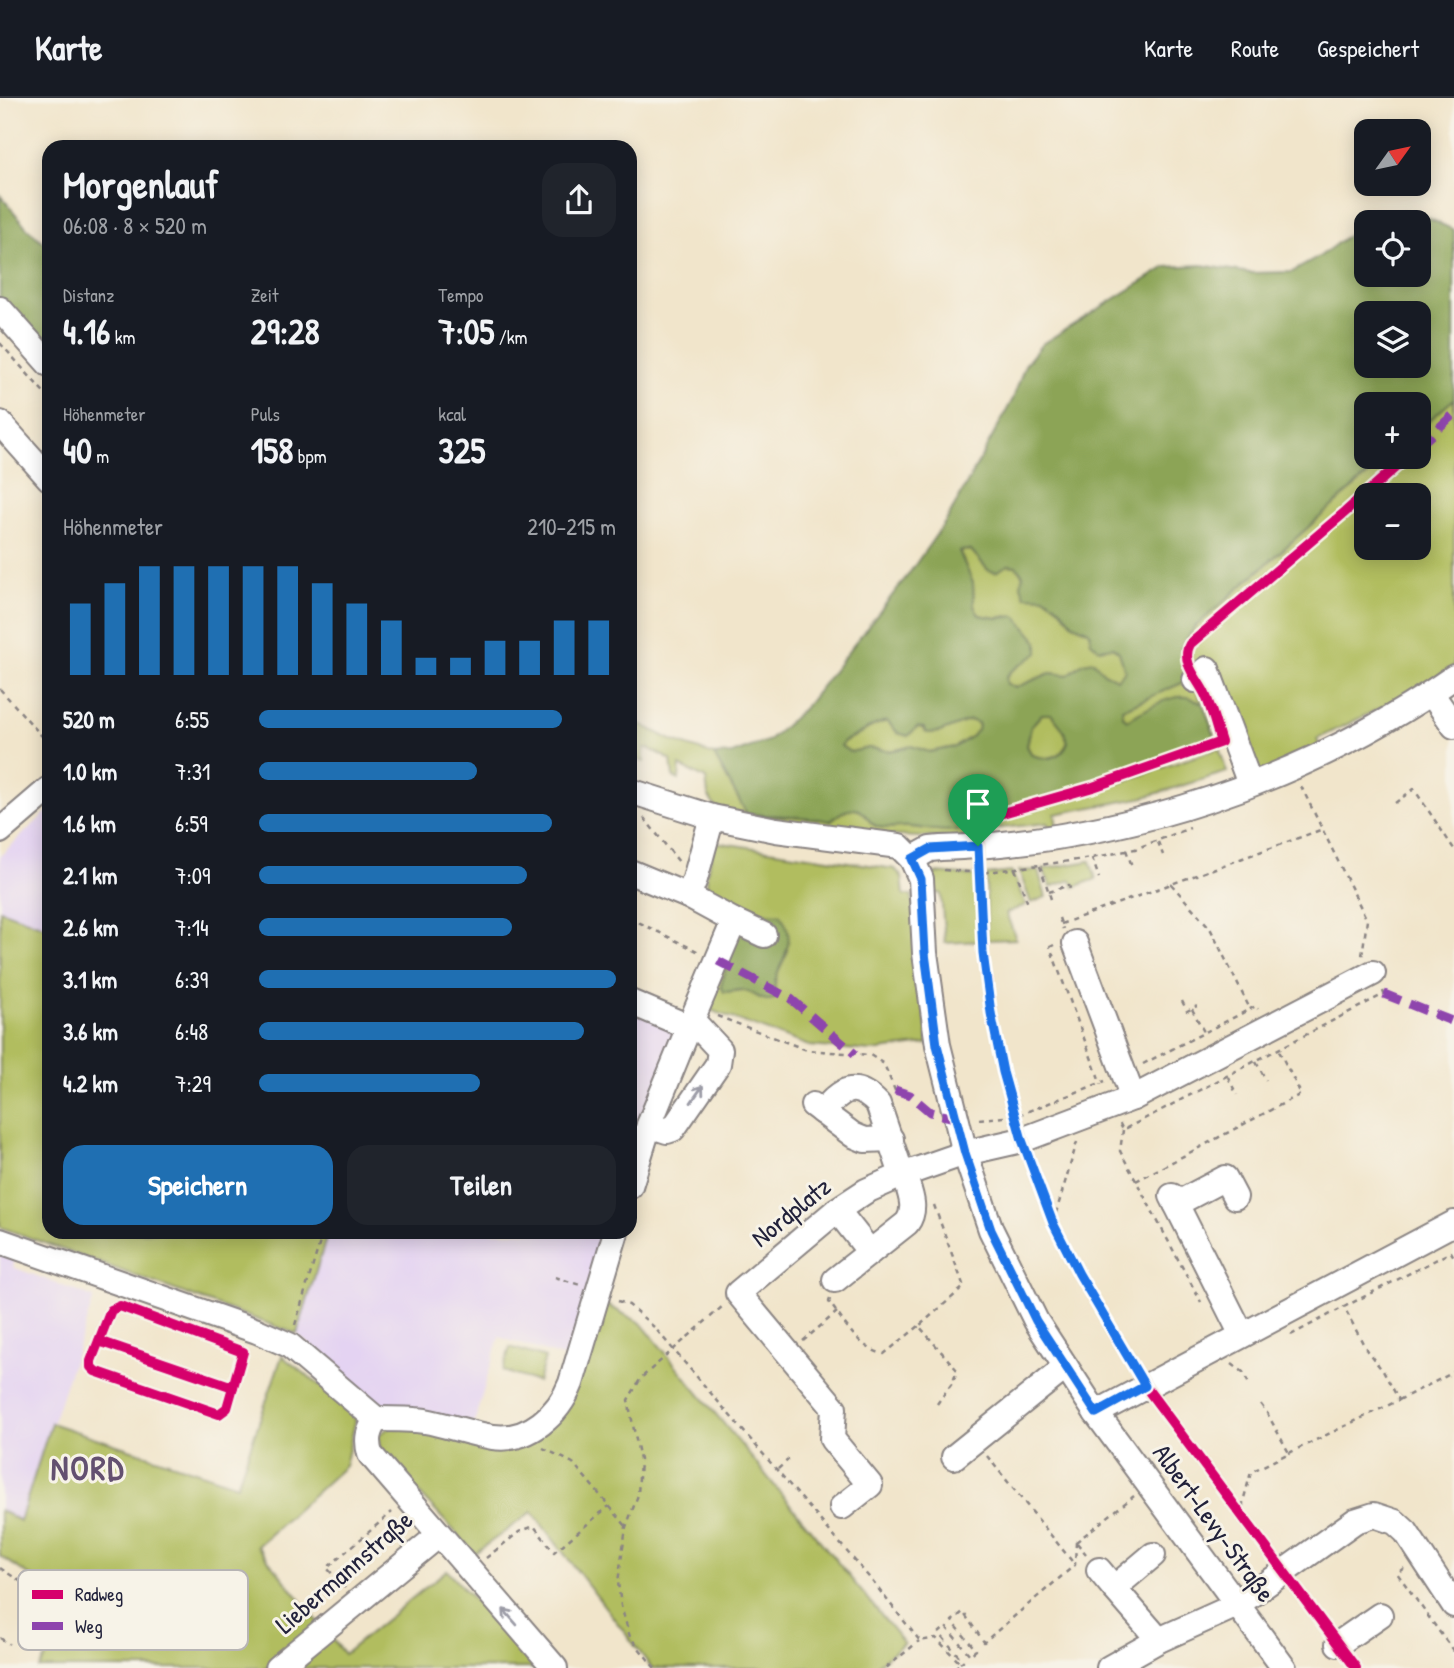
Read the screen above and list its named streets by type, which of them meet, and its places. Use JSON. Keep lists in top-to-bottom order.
{
  "streets": {
    "street": ["Nordplatz", "Albert-Levy-Straße", "Liebermannstraße"]
  },
  "crossings": [
    ["Nordplatz", "Albert-Levy-Straße"]
  ],
  "districts": ["NORD"],
  "legend": ["Radweg", "Weg"],
  "north": "top right",
  "page": {
    "header": "Karte",
    "nav": ["Karte", "Route", "Gespeichert"],
    "map_buttons": ["+", "−"],
    "heading": ["Morgenlauf", "06:08 · 8 × 520 m"],
    "stats": [
      ["Distanz", "4.16 km"],
      ["Zeit", "29:28"],
      ["Tempo", "7:05 /km"],
      ["Höhenmeter", "40 m"],
      ["Puls", "158 bpm"],
      ["kcal", "325"]
    ],
    "chart": ["Höhenmeter", "210–215 m"],
    "list": [
      {
        "name": "520 m",
        "note": "6:55"
      },
      {
        "name": "1.0 km",
        "note": "7:31"
      },
      {
        "name": "1.6 km",
        "note": "6:59"
      },
      {
        "name": "2.1 km",
        "note": "7:09"
      },
      {
        "name": "2.6 km",
        "note": "7:14"
      },
      {
        "name": "3.1 km",
        "note": "6:39"
      },
      {
        "name": "3.6 km",
        "note": "6:48"
      },
      {
        "name": "4.2 km",
        "note": "7:29"
      }
    ],
    "buttons": ["Speichern", "Teilen"]
  }
}
